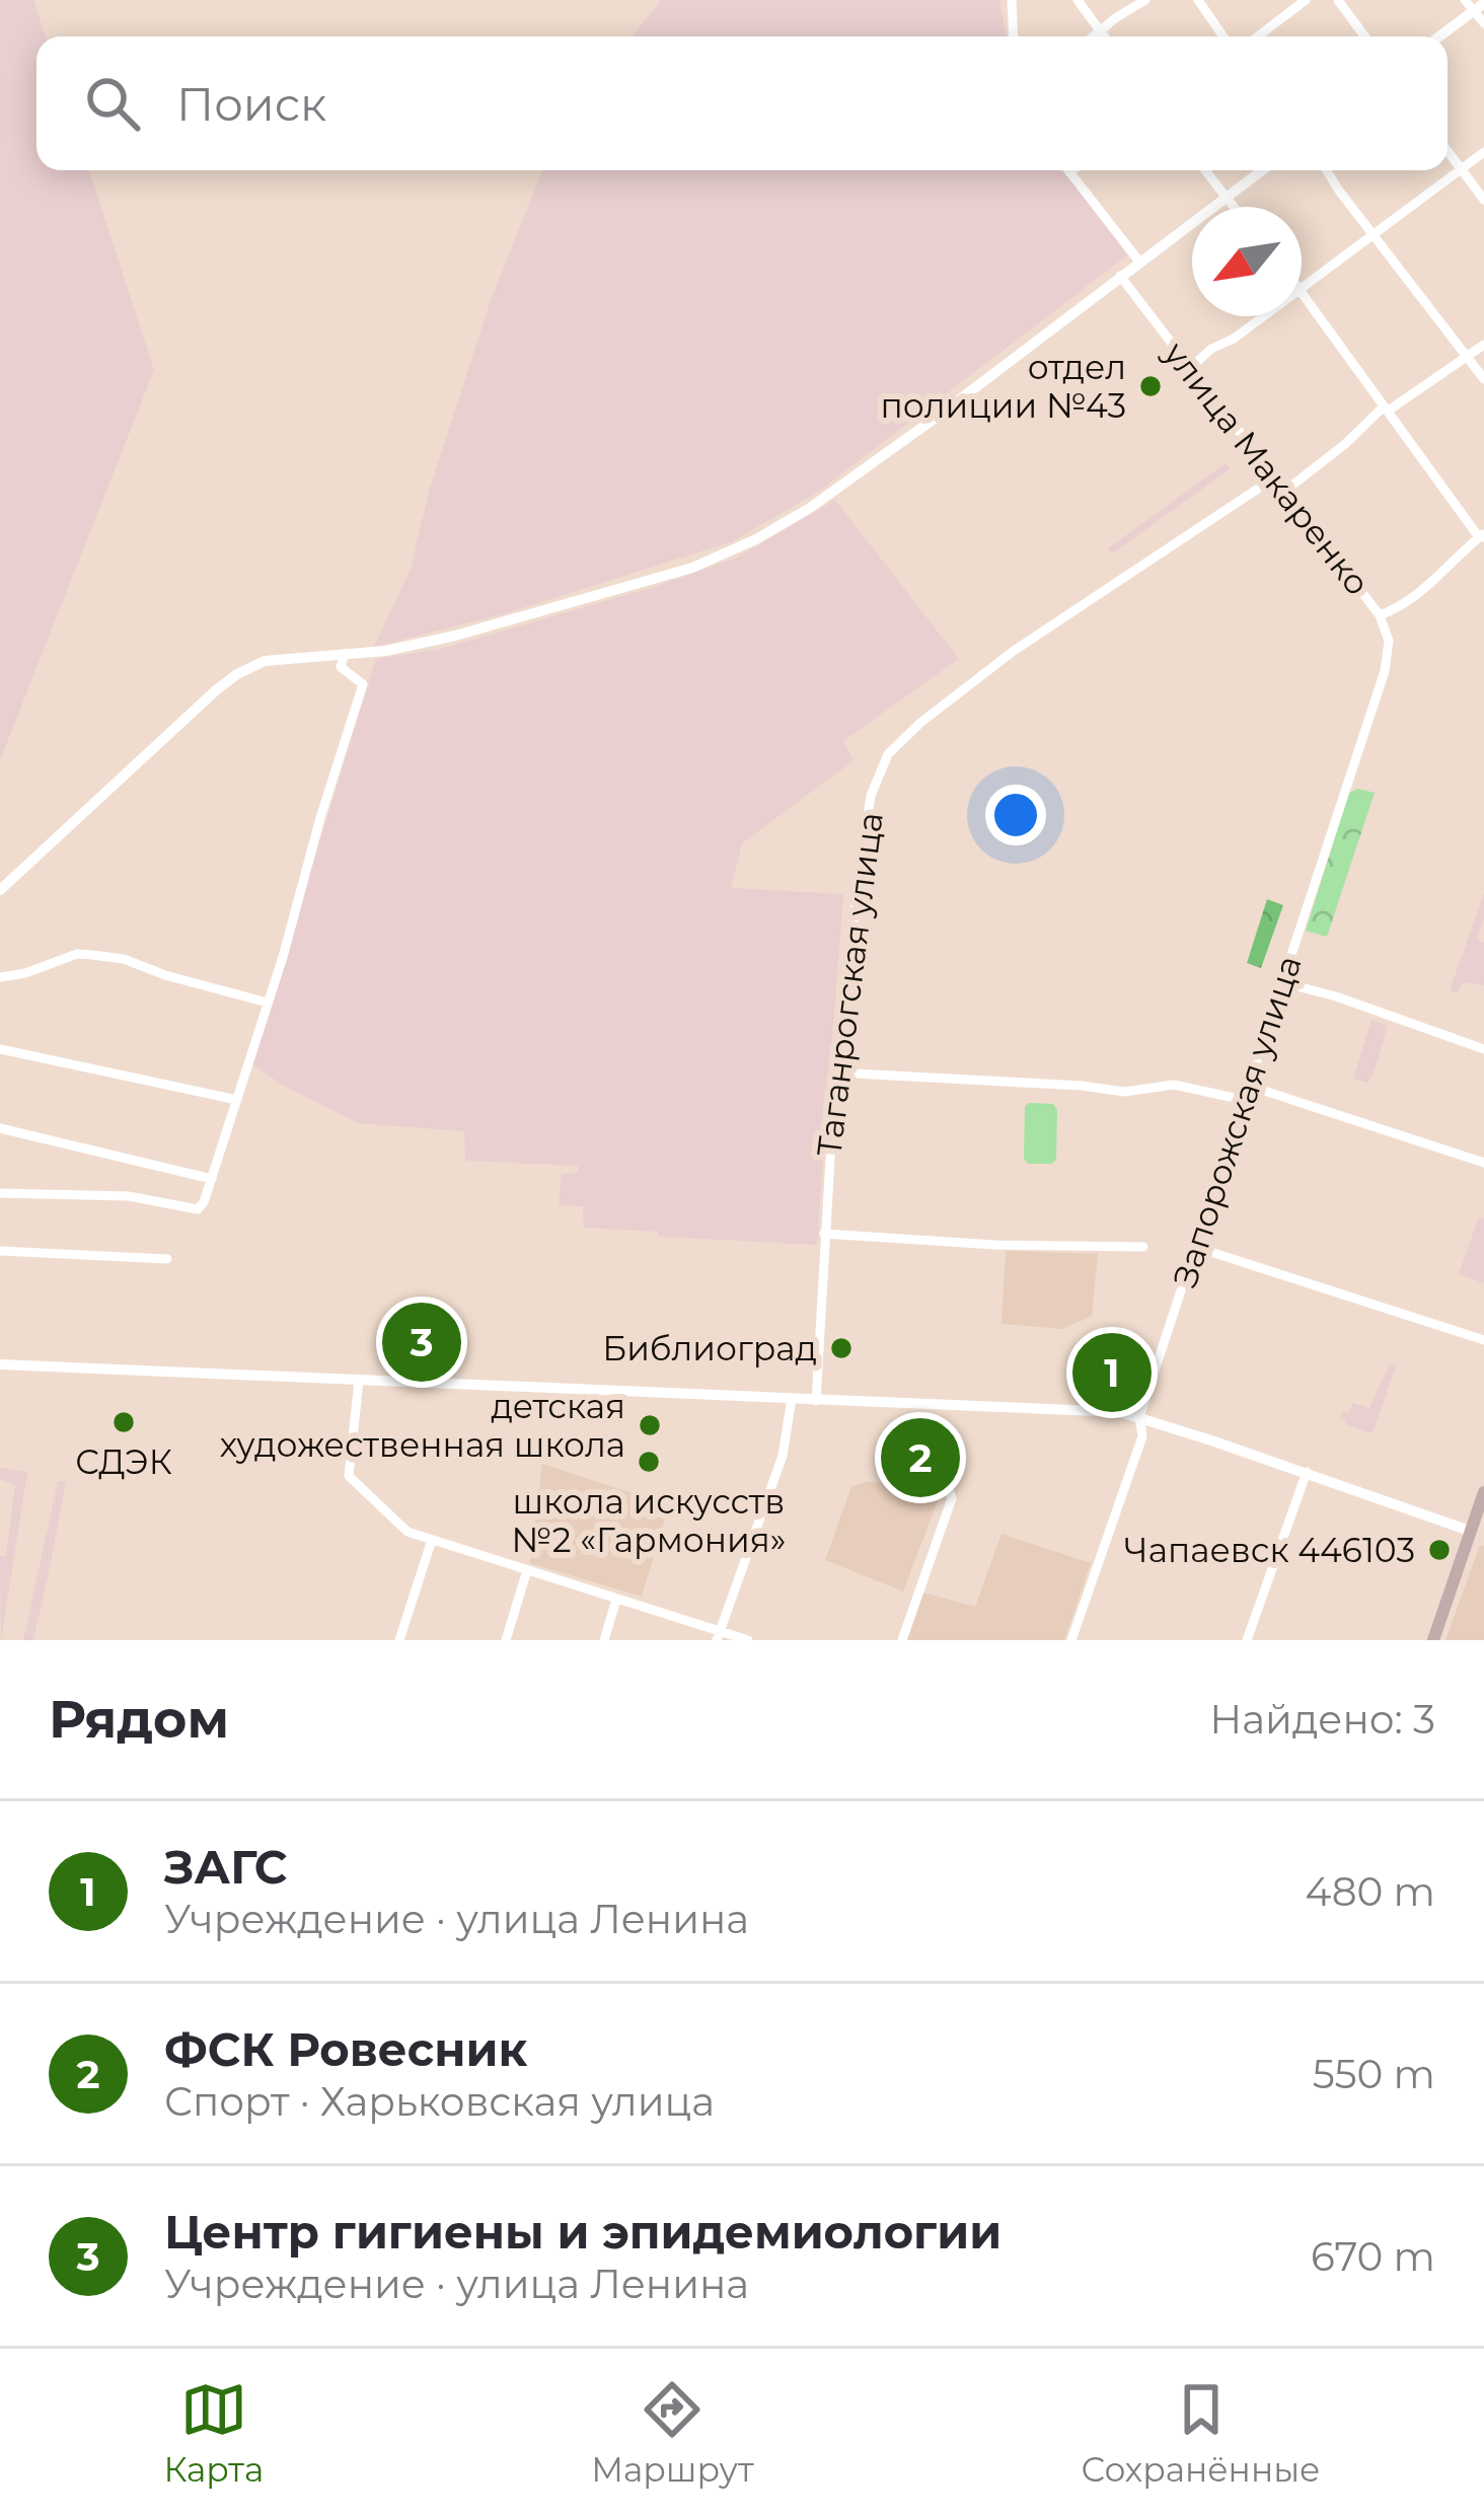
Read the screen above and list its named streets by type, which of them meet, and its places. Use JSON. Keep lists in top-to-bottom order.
{
  "streets": {
    "street": ["улица Макаренко", "Таганрогская улица", "Запорожская улица"]
  },
  "crossings": [
    ["улица Макаренко", "Таганрогская улица"],
    ["улица Макаренко", "Запорожская улица"]
  ],
  "places": [
    "отдел полиции №43",
    "Библиоград",
    "СДЭК",
    "детская художественная школа",
    "школа искусств №2 «Гармония»",
    "Чапаевск 446103"
  ],
  "north": "bottom left",
  "page": {
    "search": "Поиск",
    "pins": ["3", "1", "2"],
    "heading": ["Рядом", "Найдено: 3"],
    "list": [
      {
        "mark": "1",
        "name": "ЗАГС",
        "note": "Учреждение · улица Ленина",
        "value": "480 m"
      },
      {
        "mark": "2",
        "name": "ФСК Ровесник",
        "note": "Спорт · Харьковская улица",
        "value": "550 m"
      },
      {
        "mark": "3",
        "name": "Центр гигиены и эпидемиологии",
        "note": "Учреждение · улица Ленина",
        "value": "670 m"
      }
    ],
    "nav": ["Карта", "Маршрут", "Сохранённые"]
  }
}
